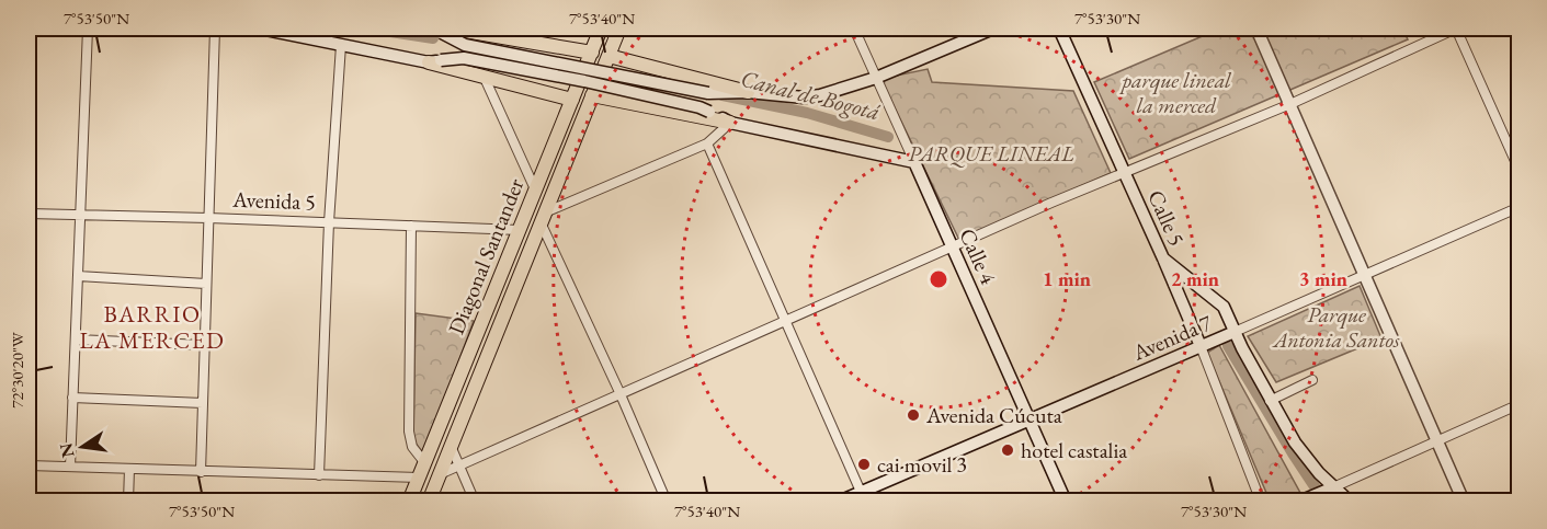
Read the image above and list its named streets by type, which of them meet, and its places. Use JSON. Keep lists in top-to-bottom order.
{
  "streets": {
    "main road": [
      "Calle 5",
      "Diagonal Santander",
      "Calle 4",
      "Avenida 7"
    ],
    "street": ["Avenida 5"]
  },
  "crossings": [
    ["Avenida 5", "Diagonal Santander"],
    ["Calle 5", "Avenida 7"],
    ["Calle 4", "Avenida 7"]
  ],
  "districts": ["BARRIO LA MERCED"],
  "water": ["Canal de Bogotá"],
  "parks": ["parque lineal la merced", "PARQUE LINEAL", "Parque Antonia Santos"],
  "places": ["Avenida Cúcuta", "hotel castalia", "cai movil 3"],
  "north": "left",
  "coordinates": [
    "7°53'50\"N",
    "7°53'40\"N",
    "7°53'30\"N",
    "72°30'20\"W"
  ],
  "rings": ["1 min", "2 min", "3 min"]
}
